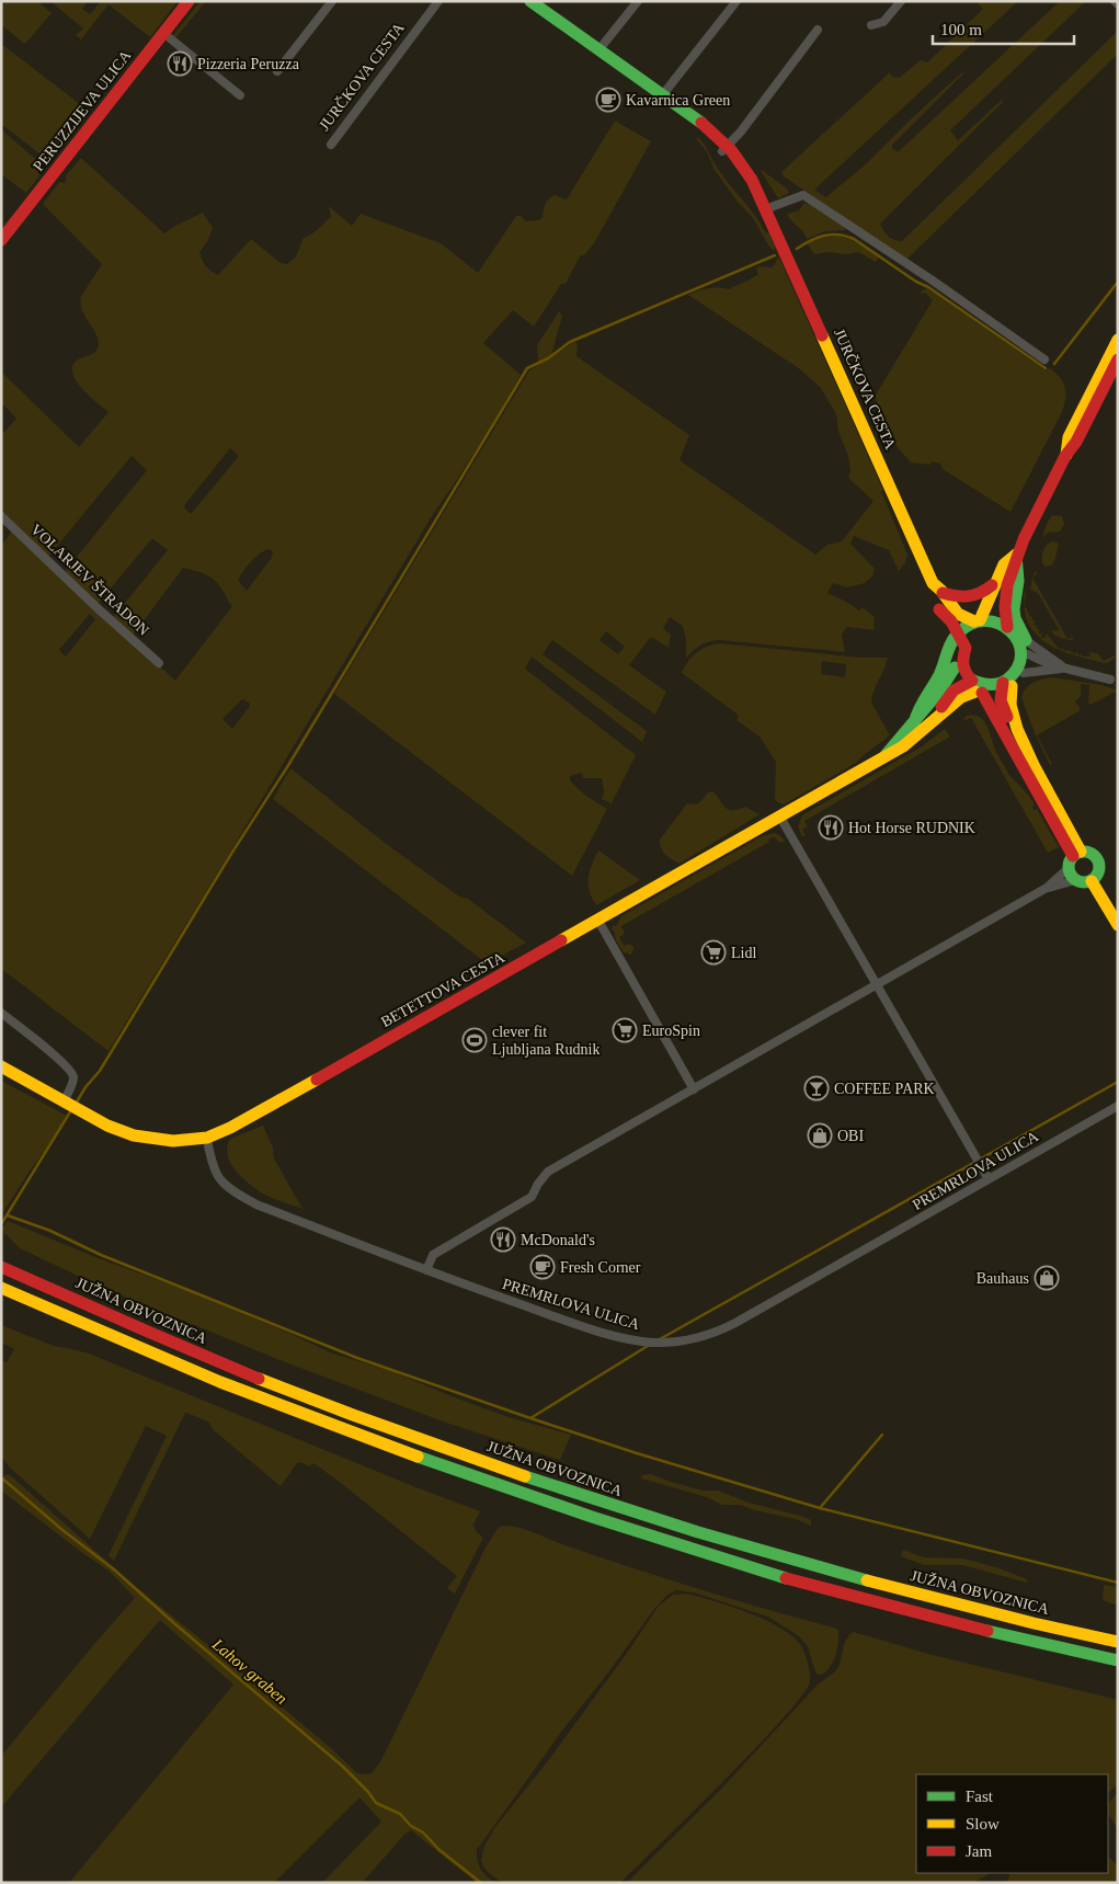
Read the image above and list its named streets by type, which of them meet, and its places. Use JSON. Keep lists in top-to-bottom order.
{
  "streets": {
    "main road": [
      "JURČKOVA CESTA",
      "PERUZZIJEVA ULICA",
      "BETETTOVA CESTA",
      "JUŽNA OBVOZNICA"
    ],
    "street": ["VOLARJEV ŠTRADON", "PREMRLOVA ULICA"]
  },
  "crossings": [
    ["JURČKOVA CESTA", "BETETTOVA CESTA"],
    ["BETETTOVA CESTA", "PREMRLOVA ULICA"]
  ],
  "water": ["Lahov graben"],
  "places": {
    "restaurant": ["Pizzeria Peruzza", "Hot Horse RUDNIK", "McDonald's"],
    "cafe": ["Kavarnica Green", "Fresh Corner"],
    "supermarket": ["Lidl", "EuroSpin"],
    "sports": ["clever fit Ljubljana Rudnik"],
    "bar": ["COFFEE PARK"],
    "shop": ["OBI", "Bauhaus"]
  },
  "legend": ["Fast", "Slow", "Jam"],
  "scale_bar": "100 m"
}
